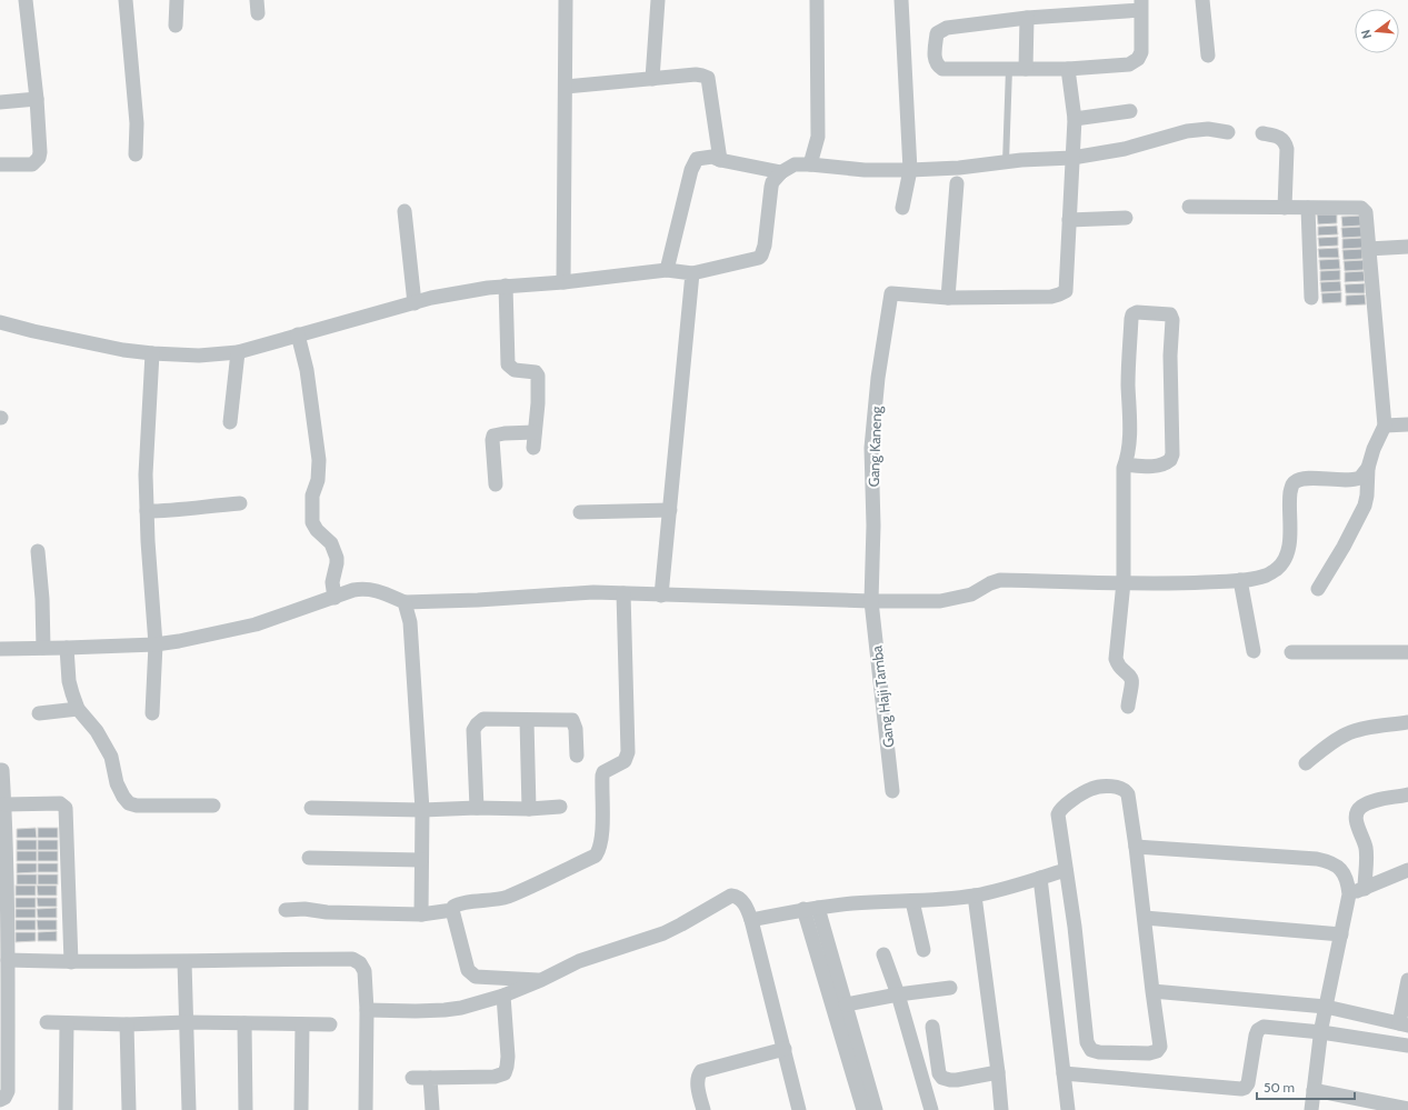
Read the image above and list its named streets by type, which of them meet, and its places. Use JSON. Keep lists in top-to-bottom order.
{
  "streets": {
    "street": ["Gang Kaneng", "Gang Haji Tamba"]
  },
  "crossings": [
    ["Gang Kaneng", "Gang Haji Tamba"]
  ],
  "scale_bar": "50 m",
  "north": "left"
}
